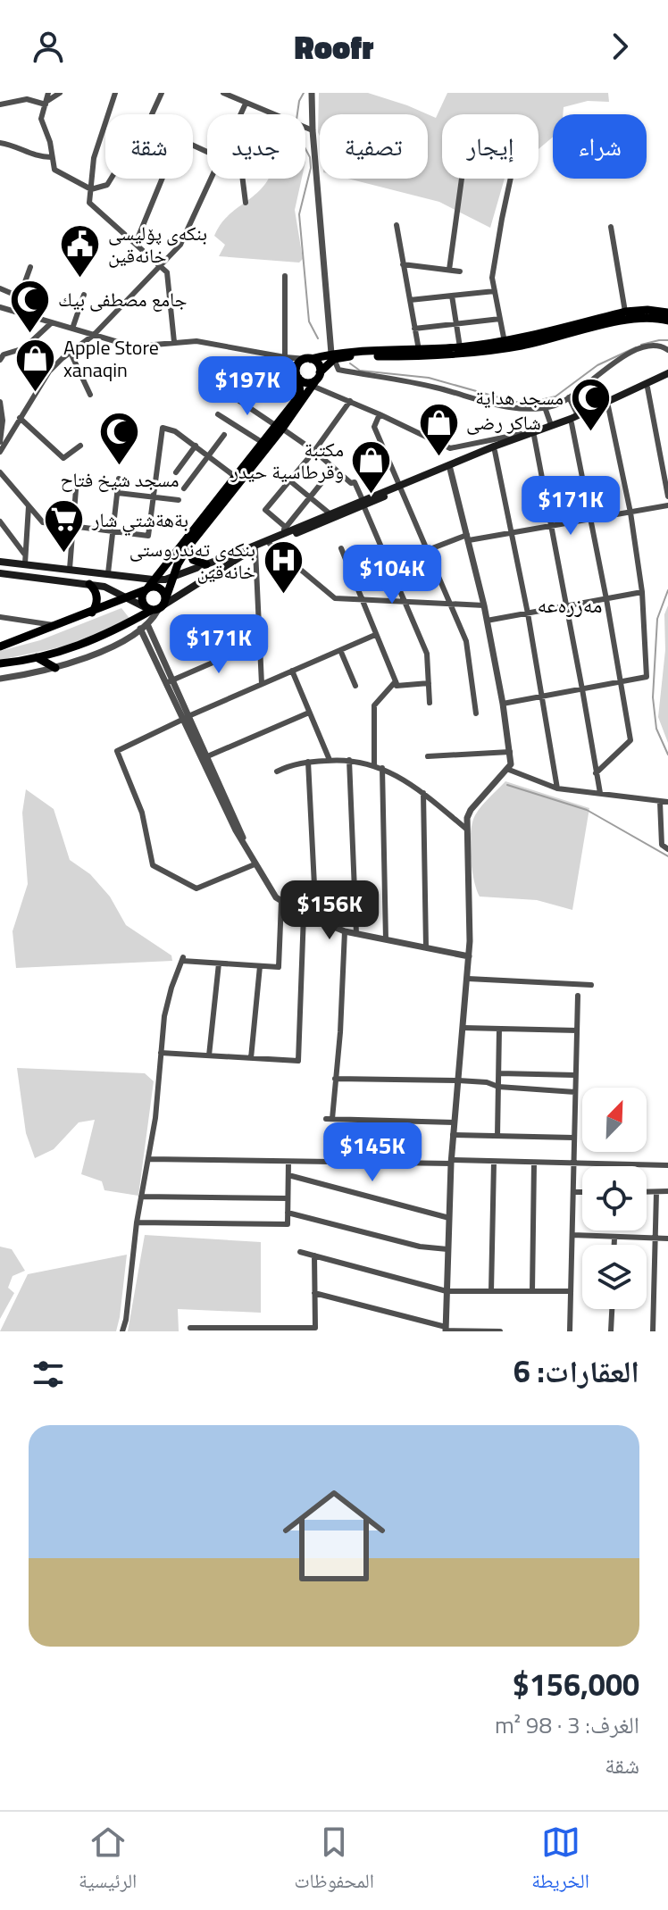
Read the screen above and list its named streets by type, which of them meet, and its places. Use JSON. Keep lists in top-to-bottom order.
{
  "districts": ["مەزرەعە"],
  "places": {
    "public building": ["بنکەی پۆلیسی خانەقین"],
    "mosque": ["جامع مصطفى بيك", "مسجد هداية", "مسجد شيخ فتاح"],
    "shop": ["Apple Store xanaqin", "شاكر رضى", "مكتبة وقرطاسية حيدر"],
    "supermarket": ["بةهةشتي شار"],
    "hospital": ["بنکەی تەندروستی خانەقین"]
  },
  "north": "top right",
  "page": {
    "header": "Roofr",
    "chip": [
      "شراء",
      "إيجار",
      "تصفية",
      "جديد",
      "شقة"
    ],
    "price": [
      "$197K",
      "$171K",
      "$104K",
      "$171K",
      "$156K",
      "$145K"
    ],
    "heading": "العقارات: 6",
    "list": [
      {
        "name": "$156,000",
        "note": "الغرف: 3 · 98 m² · شقة"
      }
    ],
    "tabs": ["الخريطة", "المحفوظات", "الرئيسية"]
  }
}
